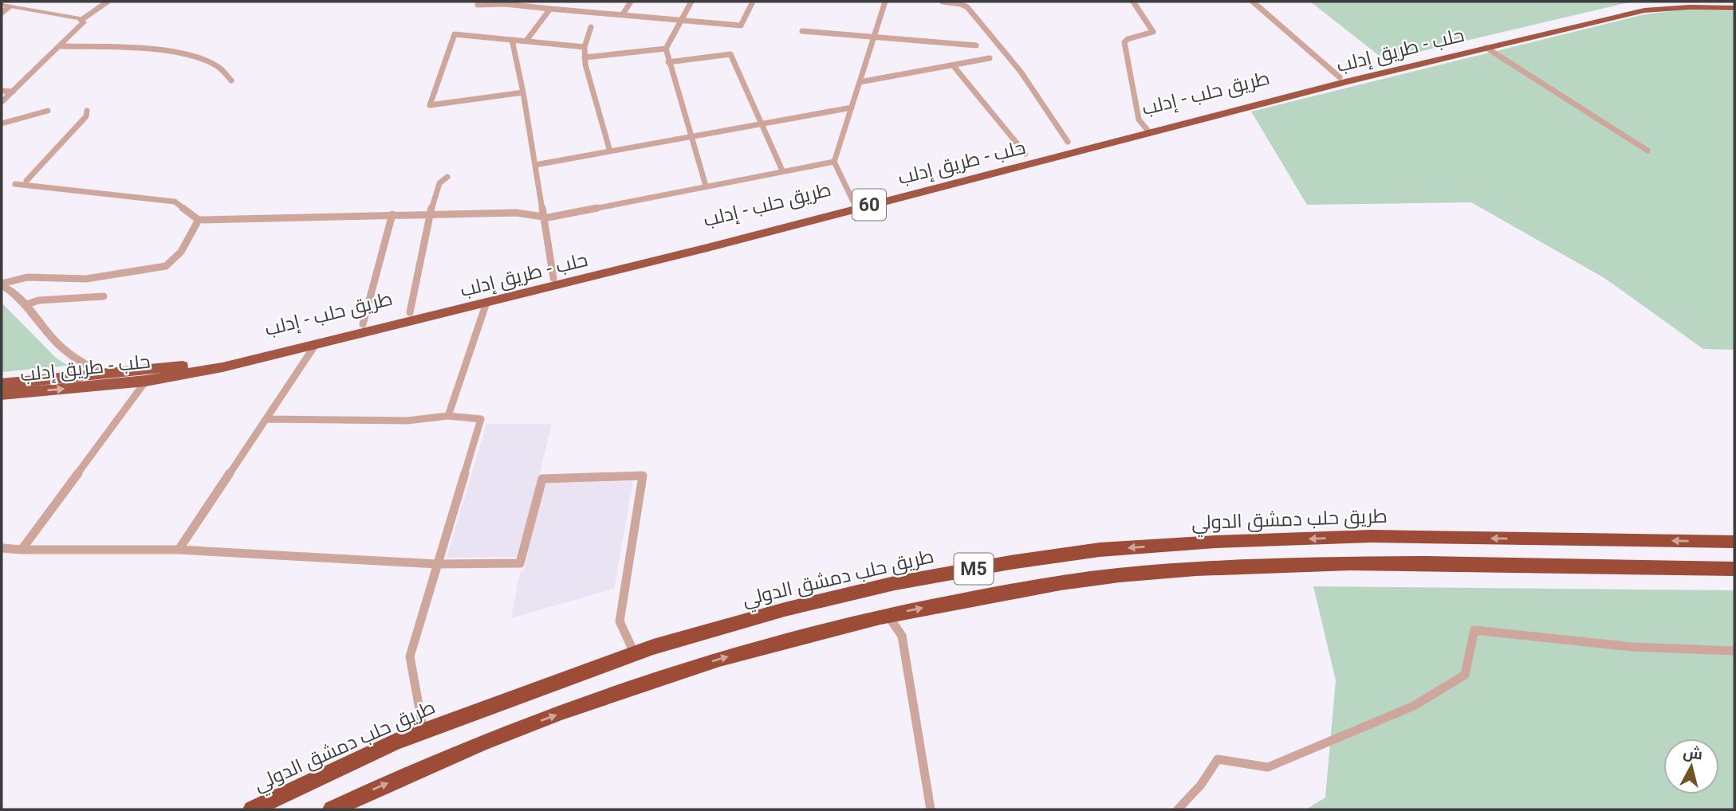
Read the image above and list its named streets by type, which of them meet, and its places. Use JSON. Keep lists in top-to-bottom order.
{
  "streets": {
    "highway": [
      "حلب - طريق إدلب",
      "طريق حلب - إدلب",
      "60",
      "طريق حلب دمشق الدولي",
      "M5"
    ]
  },
  "crossings": [
    ["حلب - طريق إدلب", "طريق حلب - إدلب"],
    ["حلب - طريق إدلب", "60"]
  ],
  "north": "top"
}
